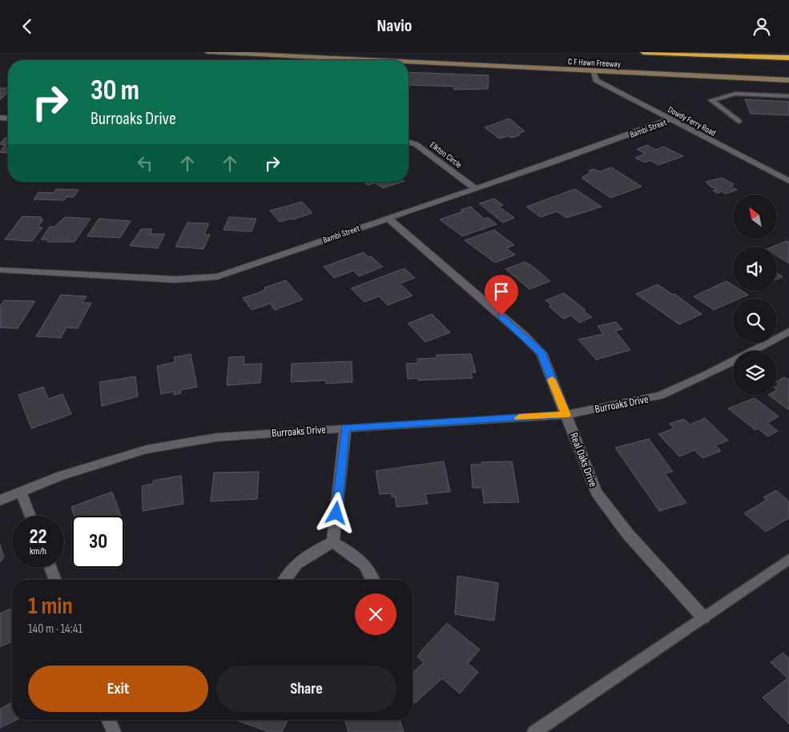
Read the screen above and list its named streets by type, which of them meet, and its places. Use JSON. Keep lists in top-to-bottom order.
{
  "streets": {
    "main road": ["C F Hawn Freeway"],
    "street": [
      "Dowdy Ferry Road",
      "Bambi Street",
      "Elkton Circle",
      "Burroaks Drive",
      "Real Oaks Drive"
    ]
  },
  "crossings": [
    ["C F Hawn Freeway", "Dowdy Ferry Road"],
    ["Dowdy Ferry Road", "Bambi Street"],
    ["Bambi Street", "Elkton Circle"],
    ["Bambi Street", "Real Oaks Drive"],
    ["Burroaks Drive", "Real Oaks Drive"]
  ],
  "north": "top left",
  "page": {
    "header": "Navio",
    "turn": ["30 m", "Burroaks Drive"],
    "speed": "22 km/h",
    "limit": "30",
    "heading": ["1 min", "140 m · 14:41"],
    "buttons": ["Exit", "Share"]
  }
}
